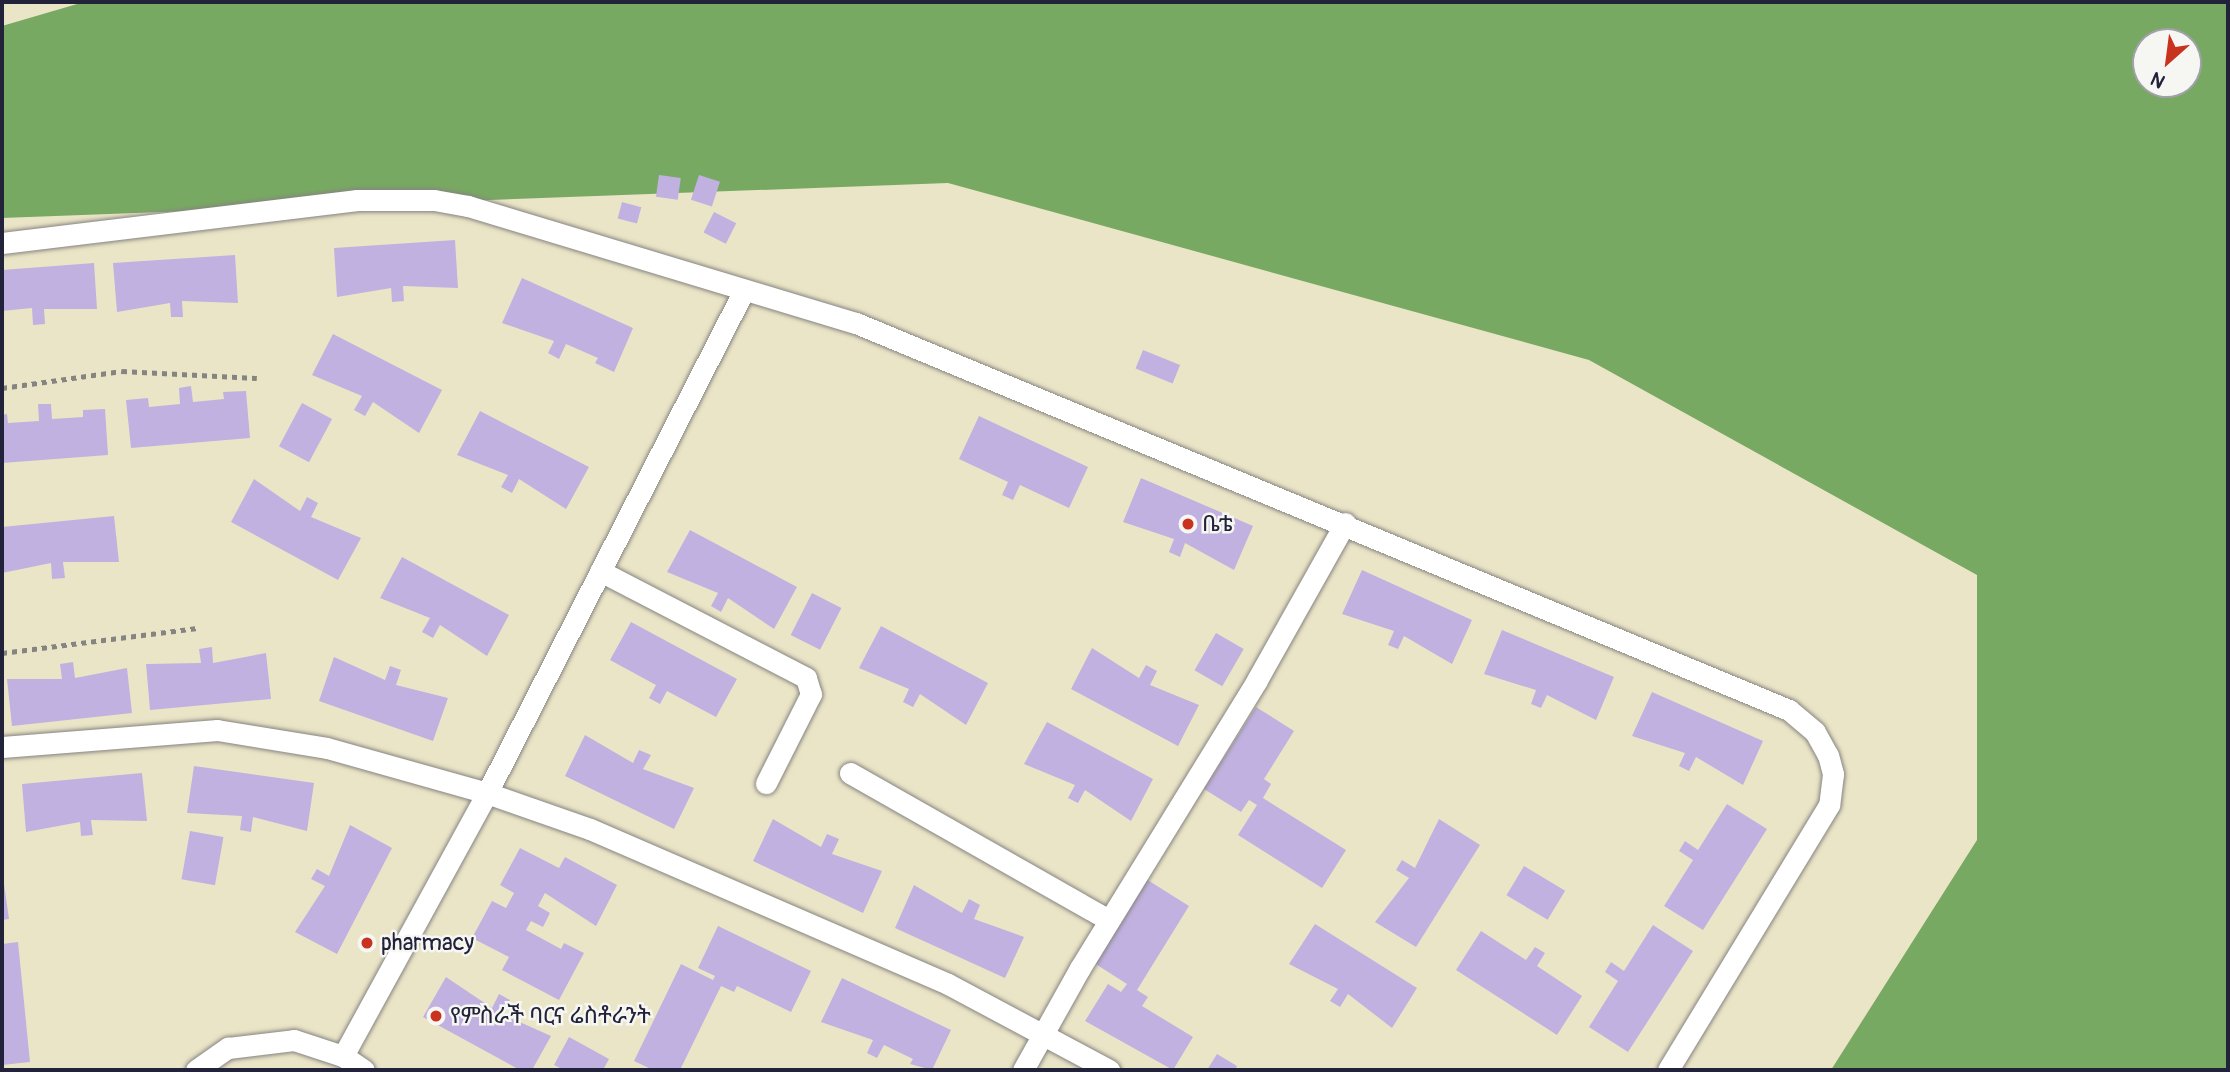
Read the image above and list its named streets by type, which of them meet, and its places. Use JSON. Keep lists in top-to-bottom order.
{
  "places": ["ቤቴ", "pharmacy", "የምስራች ባርና ሬስቶራንት"],
  "north": "bottom left"
}
